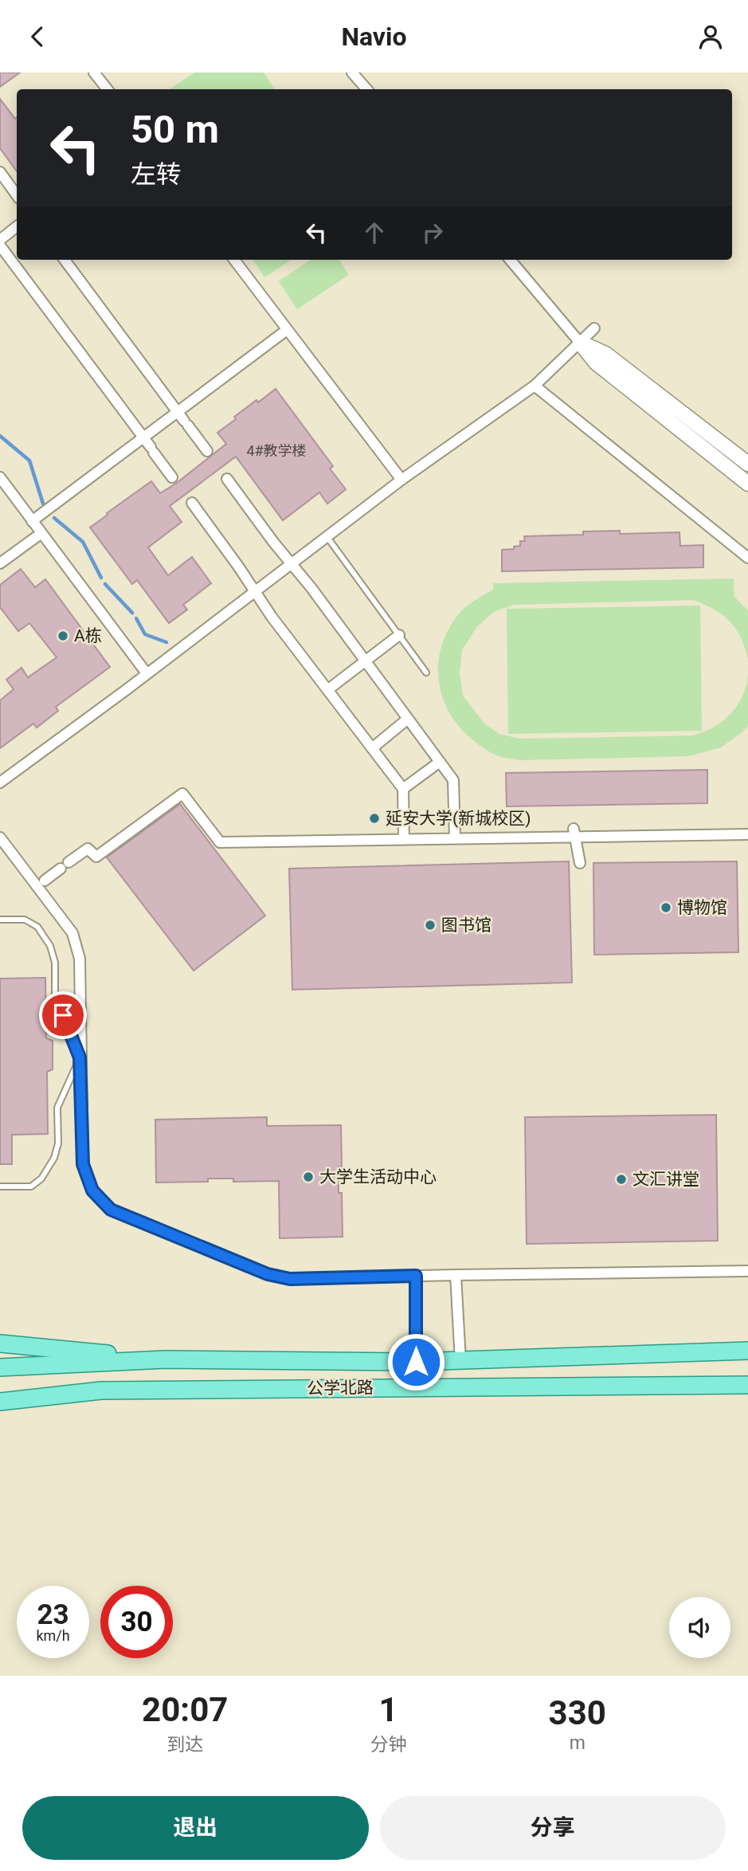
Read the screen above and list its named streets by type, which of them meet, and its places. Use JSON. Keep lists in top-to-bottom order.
{
  "streets": {
    "main road": ["公学北路"]
  },
  "places": [
    "A栋",
    "延安大学(新城校区)",
    "博物馆",
    "图书馆",
    "大学生活动中心",
    "文汇讲堂"
  ],
  "house_numbers": ["4#教学楼"],
  "page": {
    "header": "Navio",
    "turn": ["50 m", "左转"],
    "speed": "23 km/h",
    "limit": "30",
    "eta": [
      "20:07",
      "到达",
      "1",
      "分钟",
      "330",
      "m"
    ],
    "buttons": ["退出", "分享"]
  }
}
